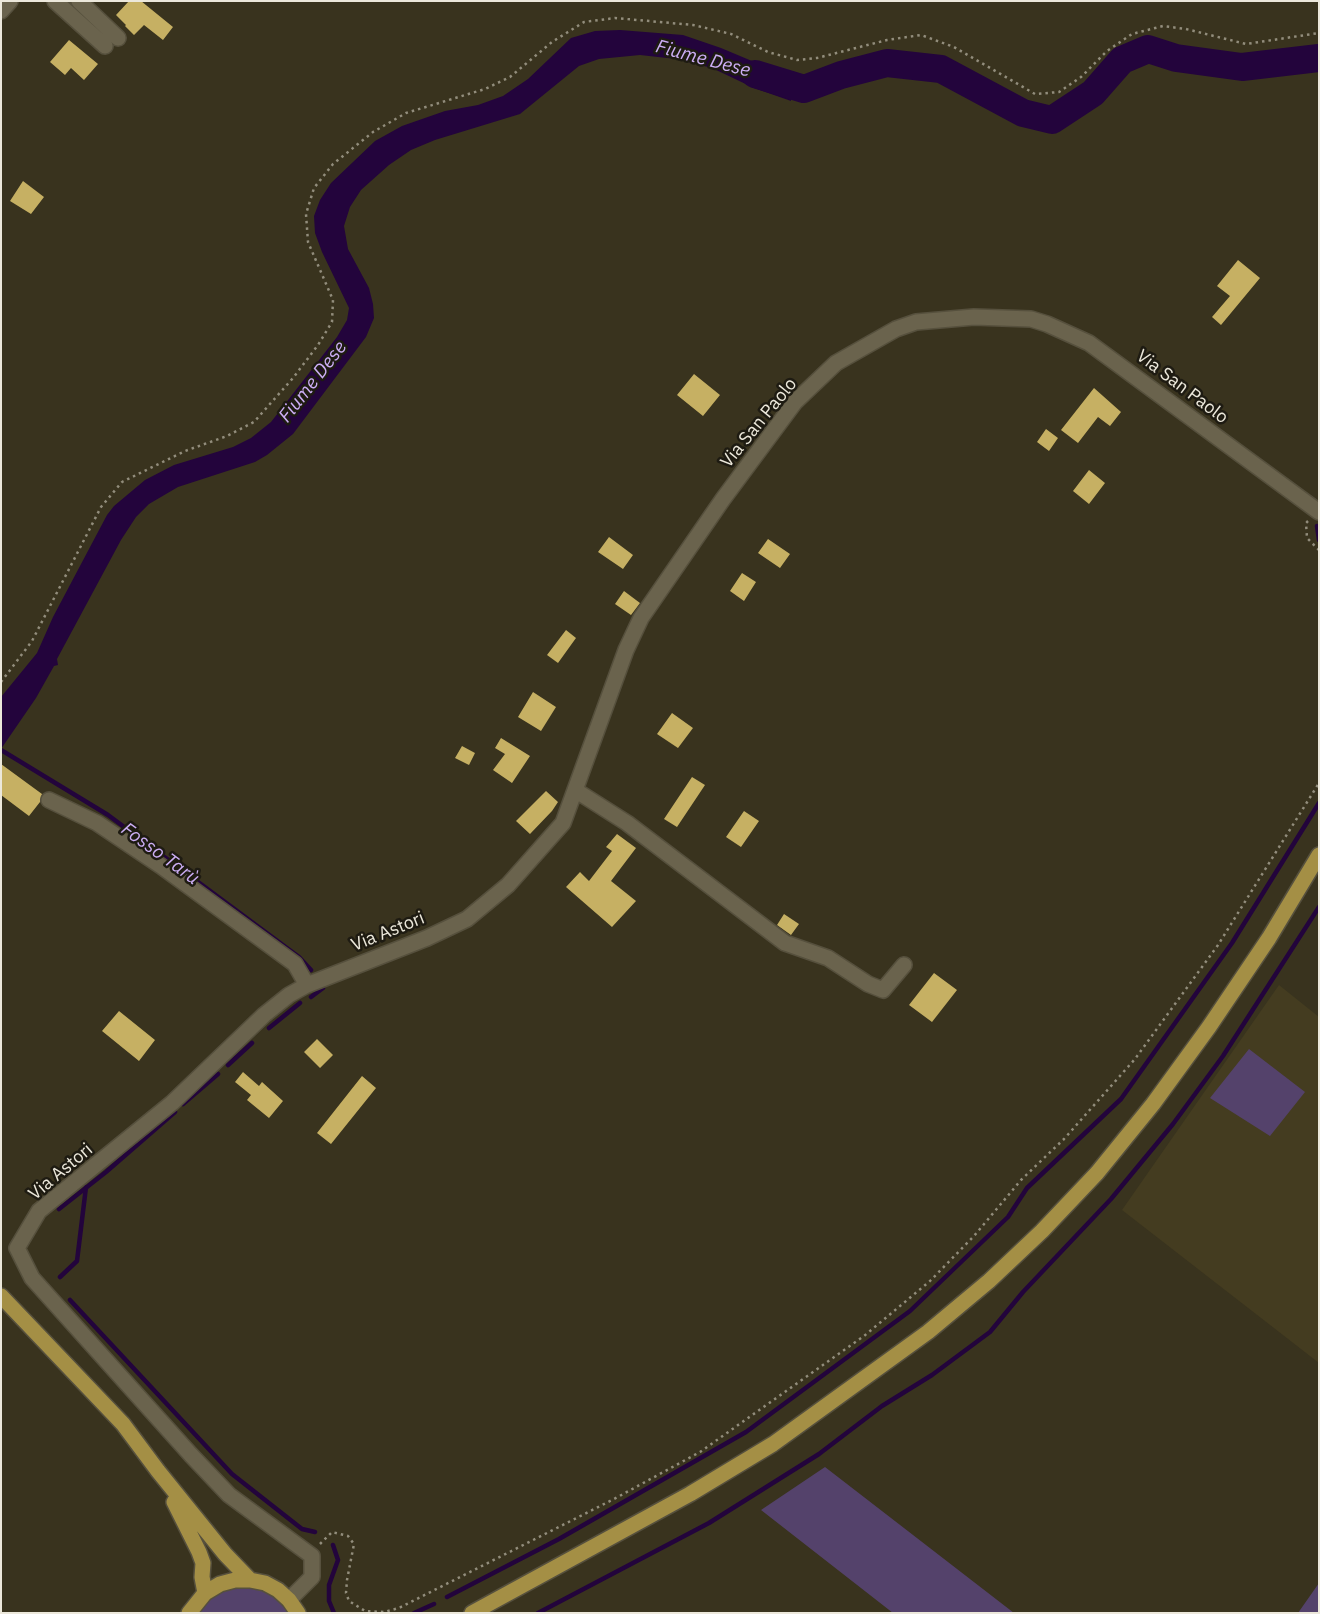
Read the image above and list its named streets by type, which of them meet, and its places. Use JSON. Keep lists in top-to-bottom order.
{
  "streets": {
    "street": ["Via San Paolo", "Via Astori"]
  },
  "crossings": [
    ["Via San Paolo", "Via Astori"]
  ],
  "water": ["Fiume Dese", "Fosso Tarù"]
}
